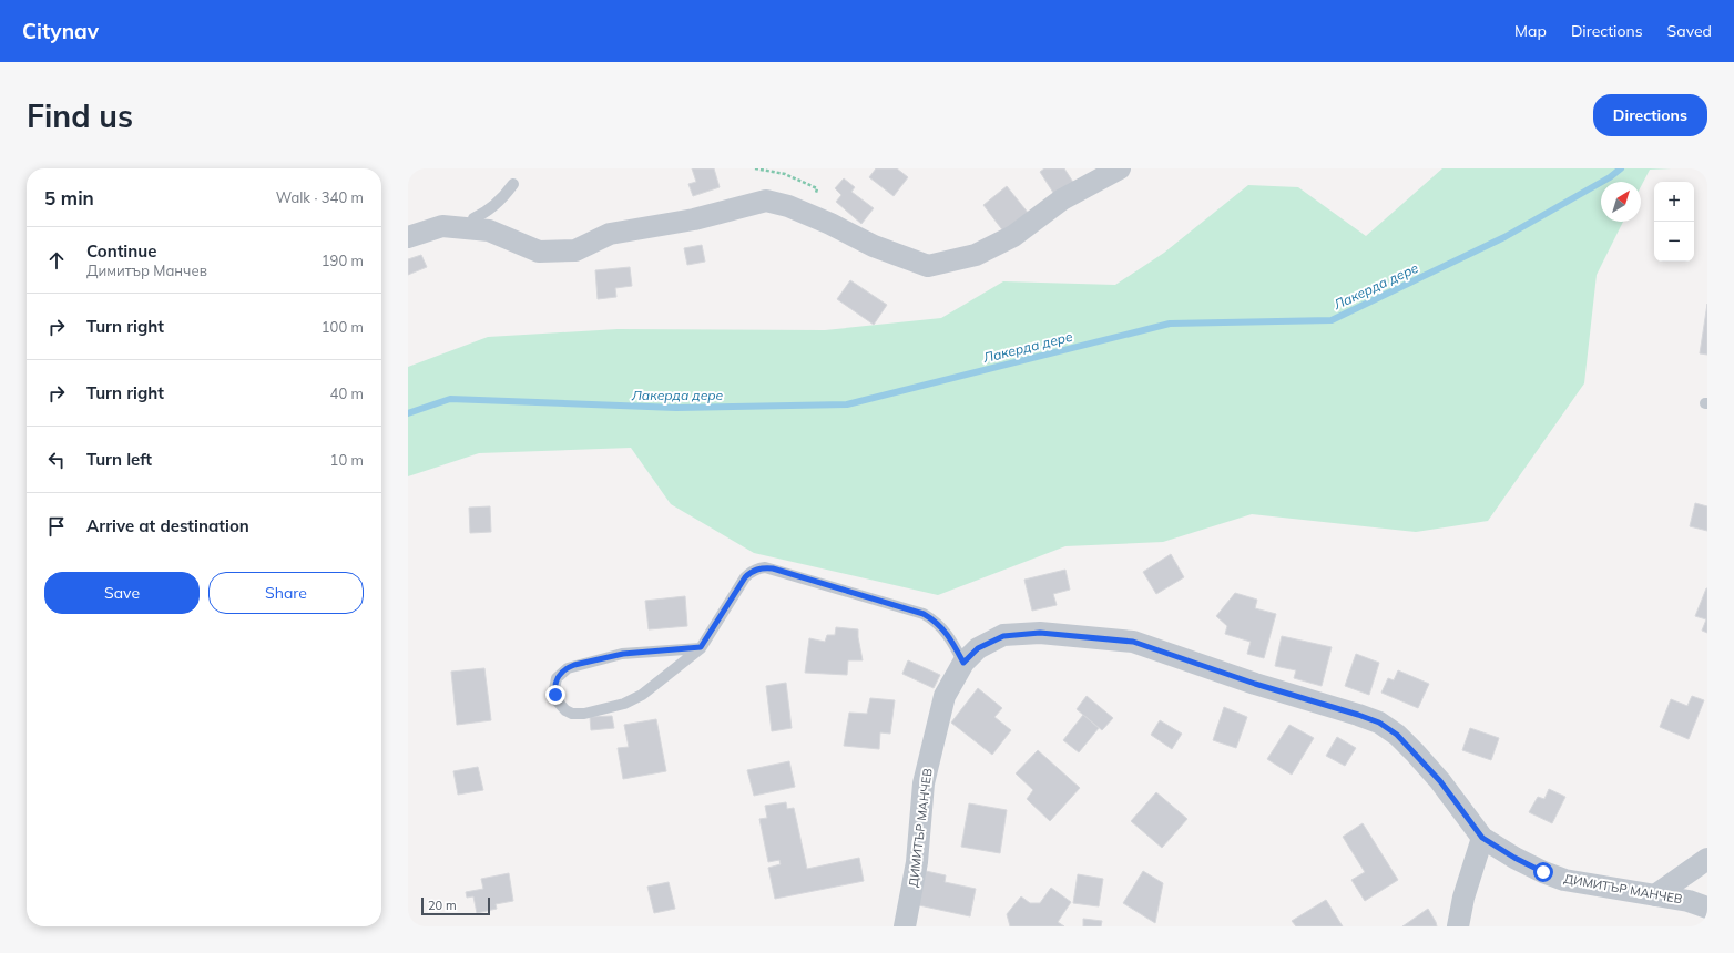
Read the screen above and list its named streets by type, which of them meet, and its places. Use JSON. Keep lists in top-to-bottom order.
{
  "streets": {
    "street": ["ДИМИТЪР МАНЧЕВ"]
  },
  "water": ["Лакерда дере"],
  "scale_bar": "20 m",
  "north": "top right",
  "page": {
    "header": "Citynav",
    "nav": ["Map", "Directions", "Saved"],
    "buttons": [
      "Directions",
      ["Save", "Share"]
    ],
    "title": "Find us",
    "heading": ["5 min", "Walk · 340 m"],
    "map_buttons": ["+", "−"],
    "list": [
      ["Continue", "Димитър Манчев", "190 m"],
      ["Turn right", "100 m"],
      ["Turn right", "40 m"],
      ["Turn left", "10 m"],
      "Arrive at destination"
    ],
    "scale": "20 m"
  }
}
